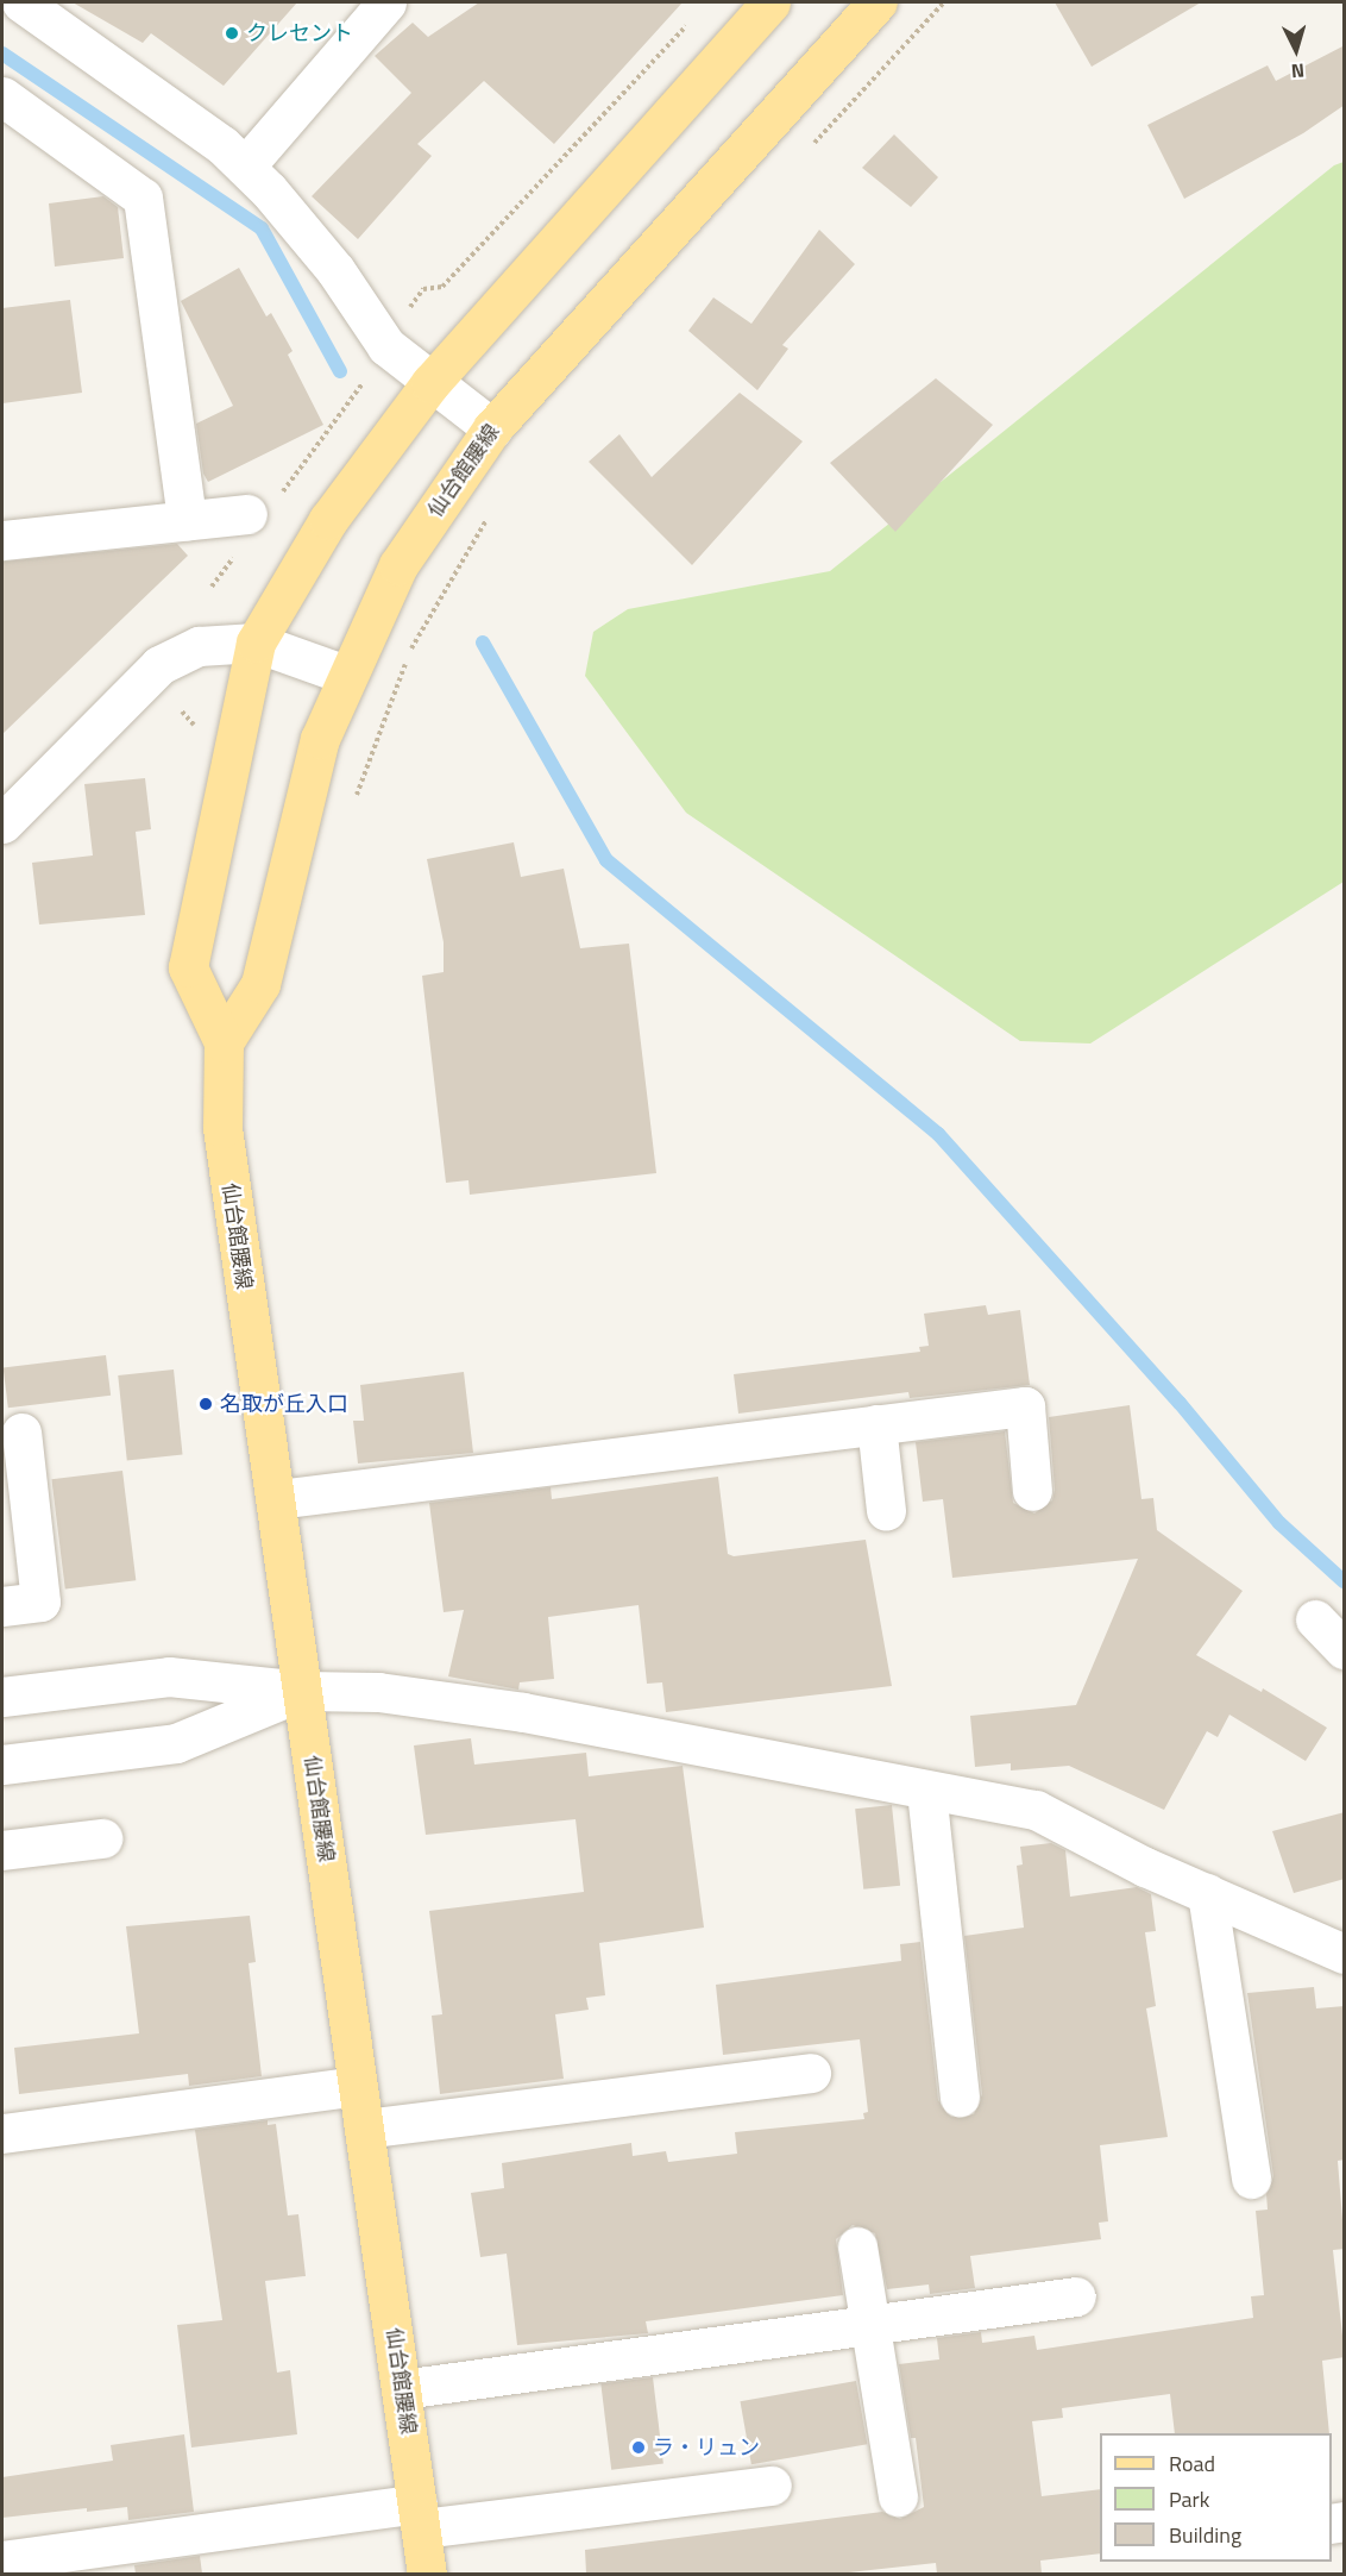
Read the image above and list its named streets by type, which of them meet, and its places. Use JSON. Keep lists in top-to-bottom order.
{
  "streets": {
    "main road": ["仙台館腰線"]
  },
  "places": ["クレセント", "名取が丘入口", "ラ・リュン"],
  "legend": ["Road", "Park", "Building"],
  "north": "bottom"
}
